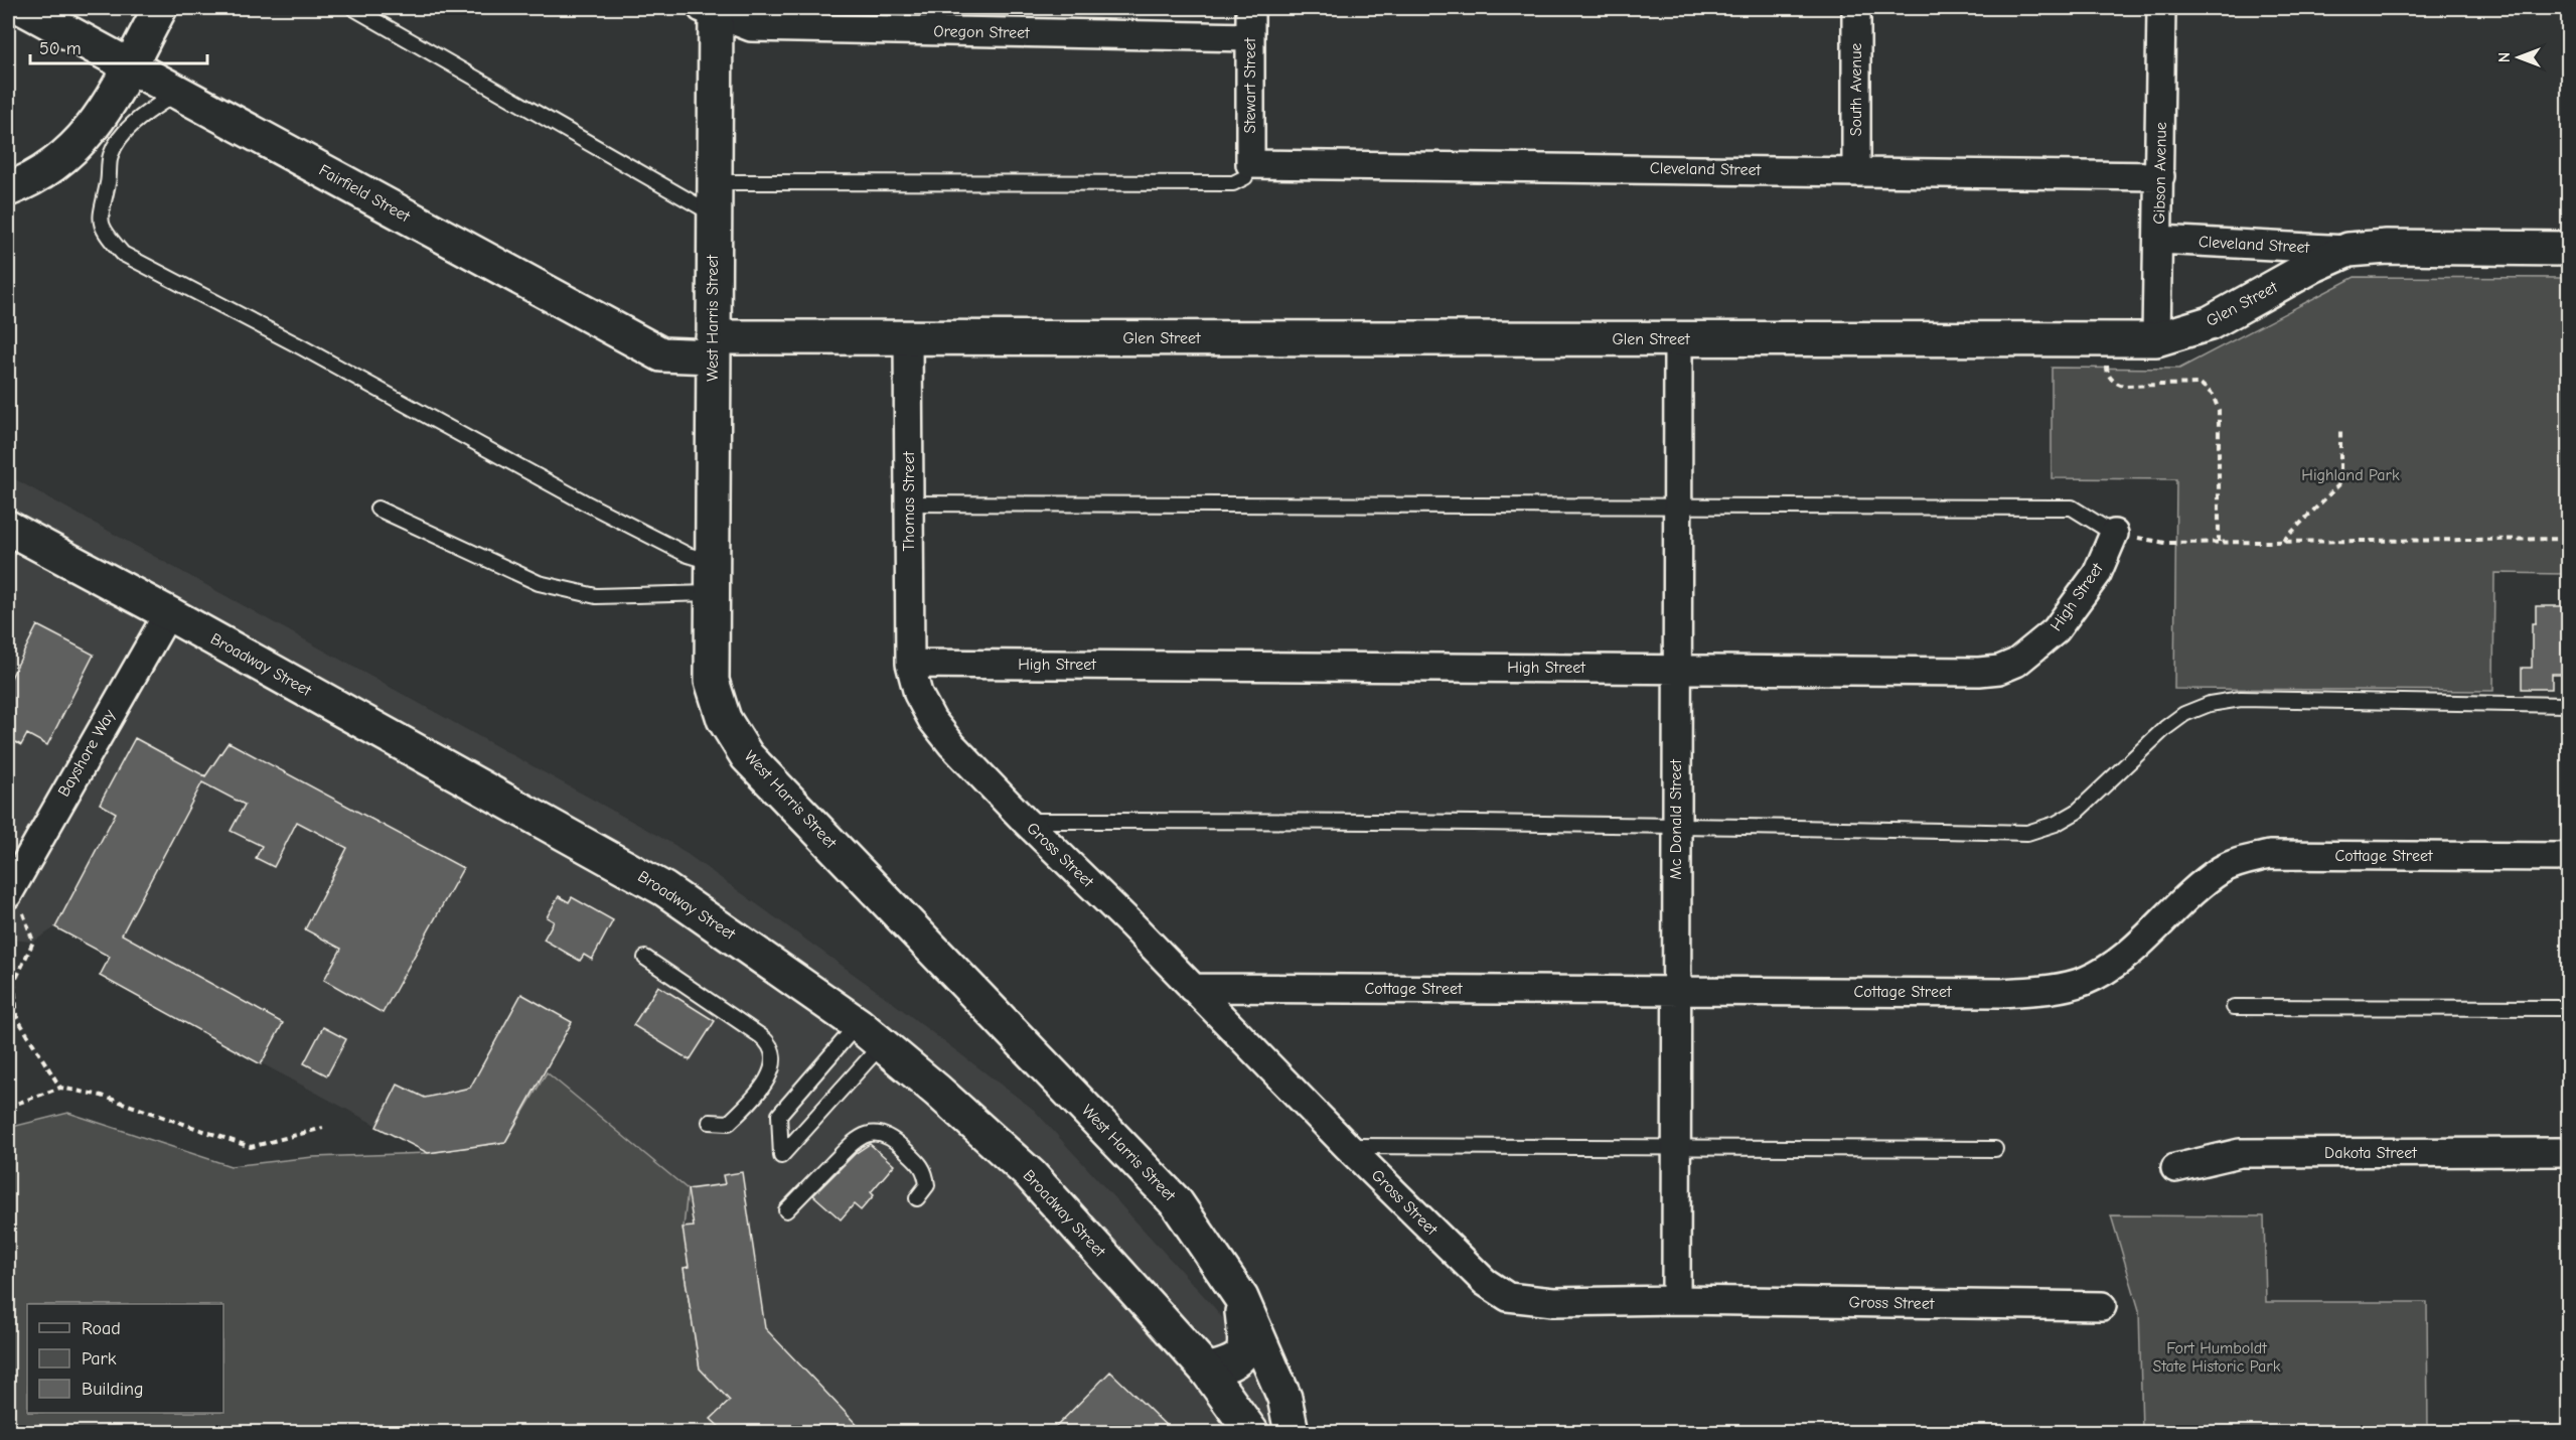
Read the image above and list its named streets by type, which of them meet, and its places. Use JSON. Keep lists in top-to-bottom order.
{
  "streets": {
    "main road": [
      "Fairfield Street",
      "Glen Street",
      "West Harris Street",
      "Broadway Street"
    ],
    "street": [
      "Oregon Street",
      "Stewart Street",
      "South Avenue",
      "Cleveland Street",
      "Gibson Avenue",
      "Thomas Street",
      "High Street",
      "Bayshore Way",
      "Mc Donald Street",
      "Gross Street",
      "Cottage Street",
      "Dakota Street"
    ]
  },
  "crossings": [
    ["Oregon Street", "Stewart Street"],
    ["Oregon Street", "West Harris Street"],
    ["Stewart Street", "Cleveland Street"],
    ["South Avenue", "Cleveland Street"],
    ["Cleveland Street", "Gibson Avenue"],
    ["Cleveland Street", "Glen Street"],
    ["Gibson Avenue", "Glen Street"],
    ["Fairfield Street", "Glen Street"],
    ["Fairfield Street", "West Harris Street"],
    ["Glen Street", "West Harris Street"],
    ["Glen Street", "Thomas Street"],
    ["Glen Street", "Mc Donald Street"],
    ["West Harris Street", "Broadway Street"],
    ["Thomas Street", "High Street"],
    ["Thomas Street", "Gross Street"],
    ["High Street", "Mc Donald Street"],
    ["High Street", "Gross Street"],
    ["Broadway Street", "Bayshore Way"],
    ["Mc Donald Street", "Gross Street"],
    ["Mc Donald Street", "Cottage Street"],
    ["Gross Street", "Cottage Street"]
  ],
  "parks": ["Highland Park", "Fort Humboldt State Historic Park"],
  "legend": ["Road", "Park", "Building"],
  "scale_bar": "50 m",
  "north": "left"
}
